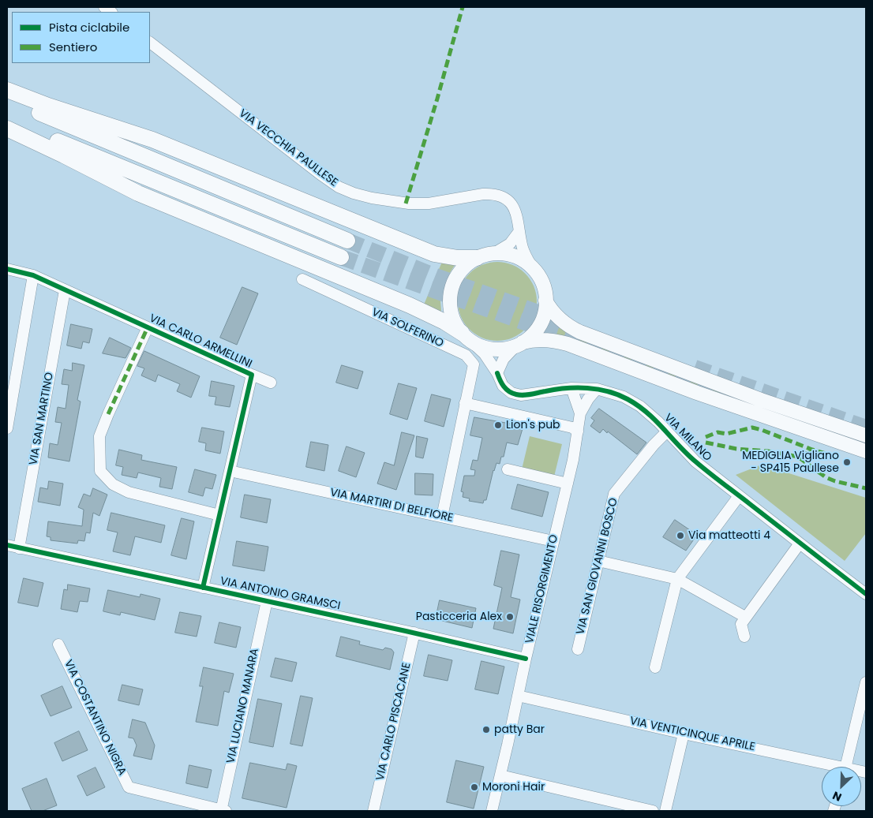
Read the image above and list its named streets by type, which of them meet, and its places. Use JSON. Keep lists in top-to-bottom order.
{
  "streets": {
    "street": [
      "VIA VECCHIA PAULLESE",
      "VIA SOLFERINO",
      "VIA CARLO ARMELLINI",
      "VIA SAN MARTINO",
      "VIA MILANO",
      "VIA MARTIRI DI BELFIORE",
      "VIA SAN GIOVANNI BOSCO",
      "VIALE RISORGIMENTO",
      "VIA ANTONIO GRAMSCI",
      "VIA LUCIANO MANARA",
      "VIA COSTANTINO NIGRA",
      "VIA CARLO PISCACANE",
      "VIA VENTICINQUE APRILE"
    ]
  },
  "crossings": [
    ["VIA VECCHIA PAULLESE", "VIA MILANO"],
    ["VIA SOLFERINO", "VIA MARTIRI DI BELFIORE"],
    ["VIA CARLO ARMELLINI", "VIA SAN MARTINO"],
    ["VIA CARLO ARMELLINI", "VIA MARTIRI DI BELFIORE"],
    ["VIA CARLO ARMELLINI", "VIA ANTONIO GRAMSCI"],
    ["VIA SAN MARTINO", "VIA ANTONIO GRAMSCI"],
    ["VIA MILANO", "VIA SAN GIOVANNI BOSCO"],
    ["VIA MILANO", "VIALE RISORGIMENTO"],
    ["VIA MARTIRI DI BELFIORE", "VIALE RISORGIMENTO"],
    ["VIALE RISORGIMENTO", "VIA ANTONIO GRAMSCI"],
    ["VIALE RISORGIMENTO", "VIA VENTICINQUE APRILE"],
    ["VIA ANTONIO GRAMSCI", "VIA LUCIANO MANARA"],
    ["VIA ANTONIO GRAMSCI", "VIA CARLO PISCACANE"],
    ["VIA LUCIANO MANARA", "VIA COSTANTINO NIGRA"]
  ],
  "places": [
    "Lion's pub",
    "MEDIGLIA Vigliano - SP415 Paullese",
    "Via matteotti 4",
    "Pasticceria Alex",
    "patty Bar",
    "Moroni Hair"
  ],
  "legend": ["Pista ciclabile", "Sentiero"],
  "north": "bottom left"
}
